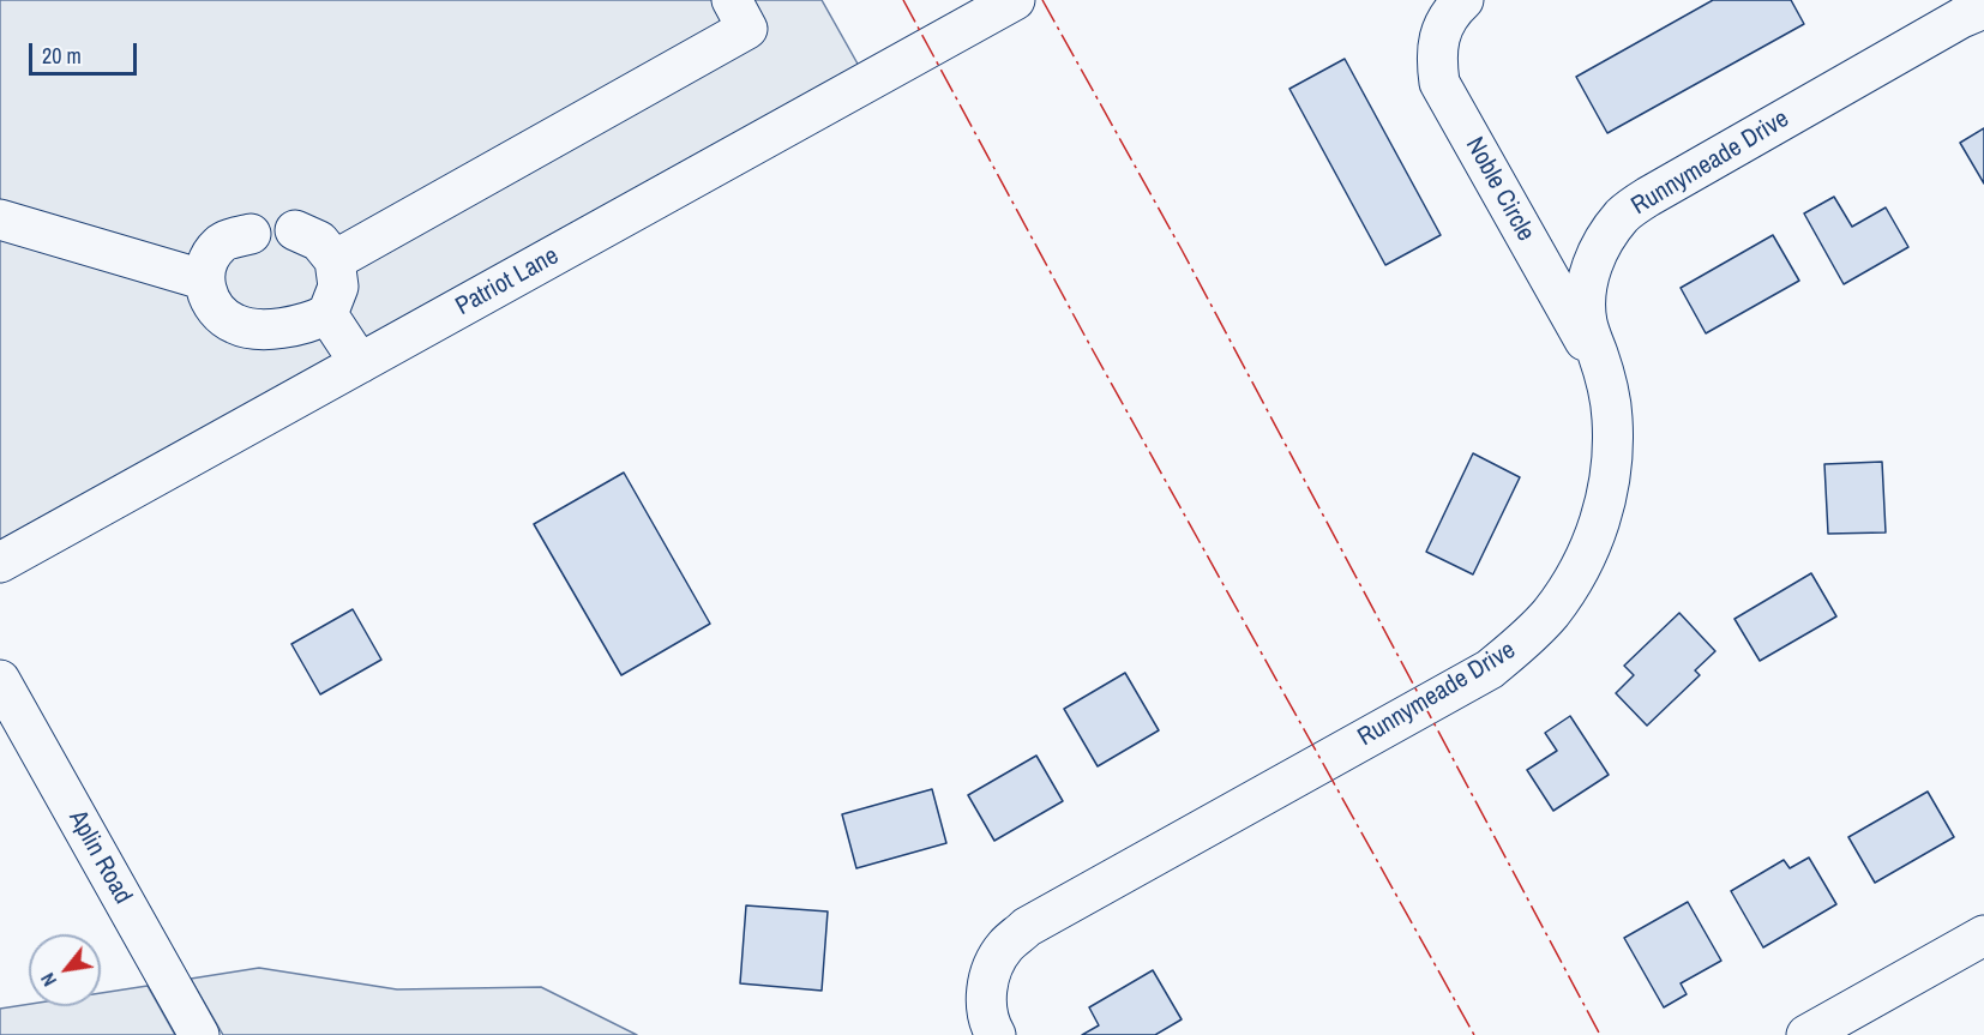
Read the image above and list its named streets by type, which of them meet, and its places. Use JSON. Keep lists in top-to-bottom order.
{
  "streets": {
    "street": [
      "Runnymeade Drive",
      "Noble Circle",
      "Patriot Lane",
      "Aplin Road"
    ]
  },
  "crossings": [
    ["Runnymeade Drive", "Noble Circle"]
  ],
  "scale_bar": "20 m",
  "north": "bottom left"
}
